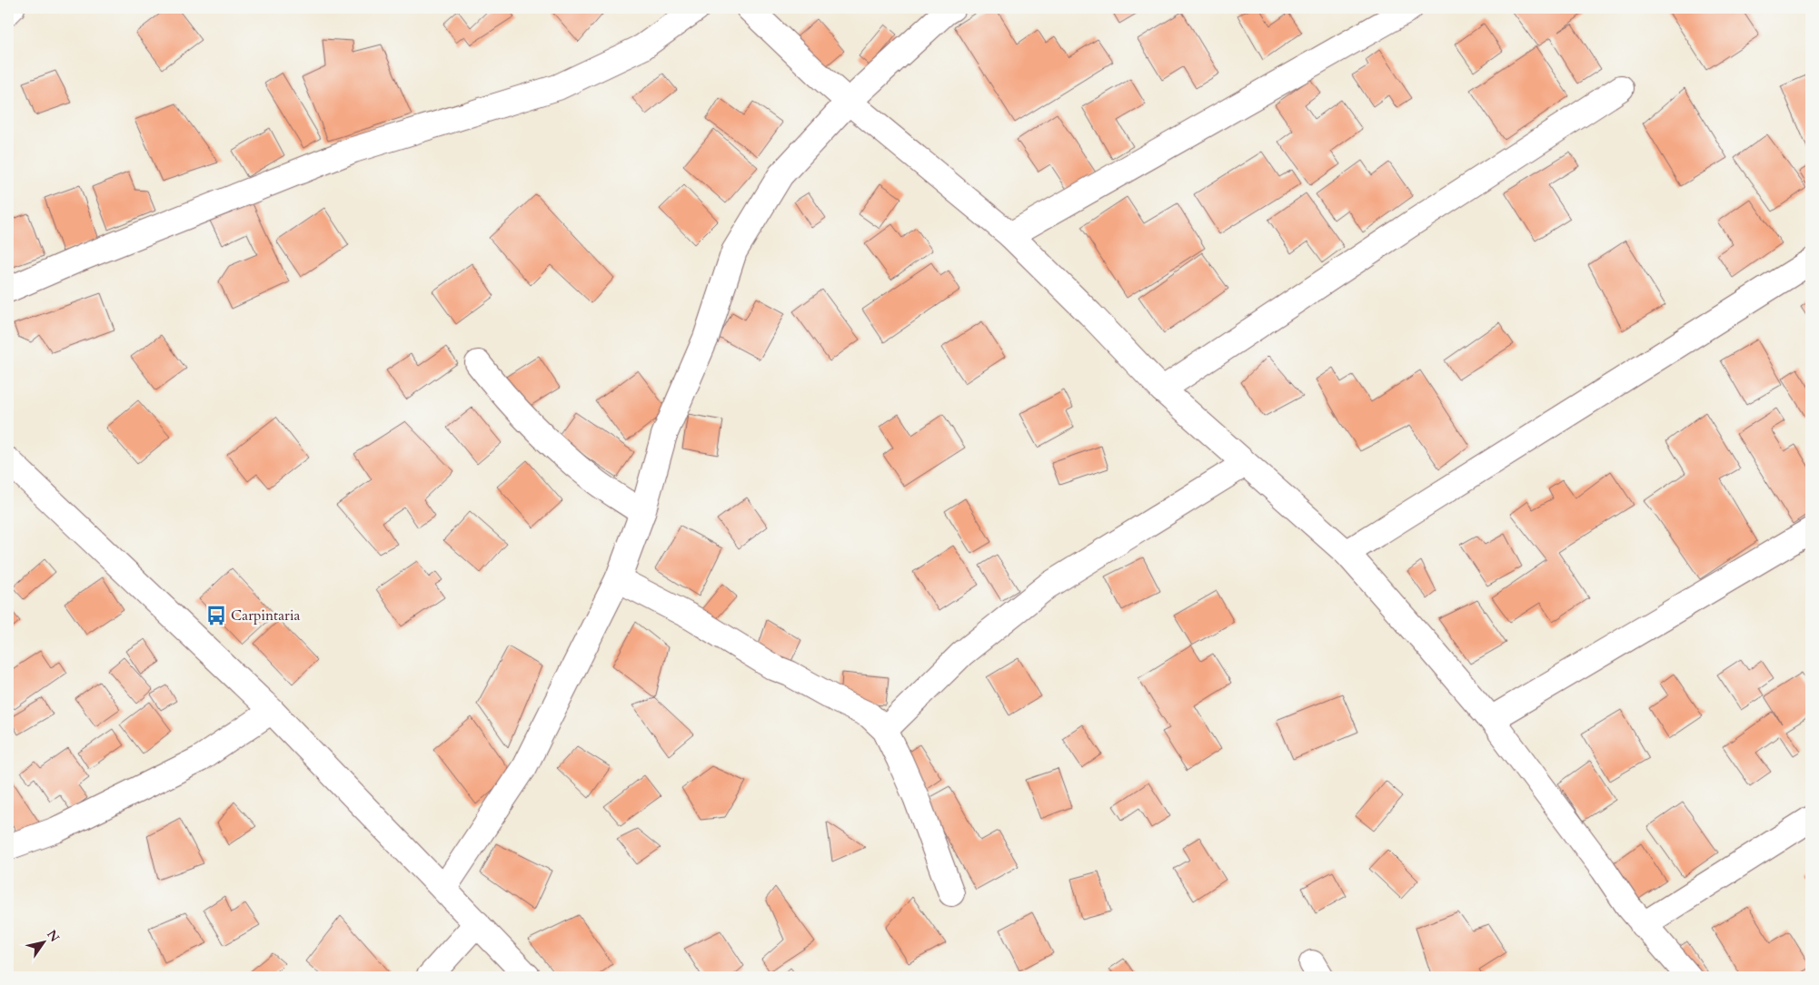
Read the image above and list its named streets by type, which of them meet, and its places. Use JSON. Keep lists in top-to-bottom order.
{
  "places": {
    "bus stop": ["Carpintaria"]
  },
  "north": "top right"
}
